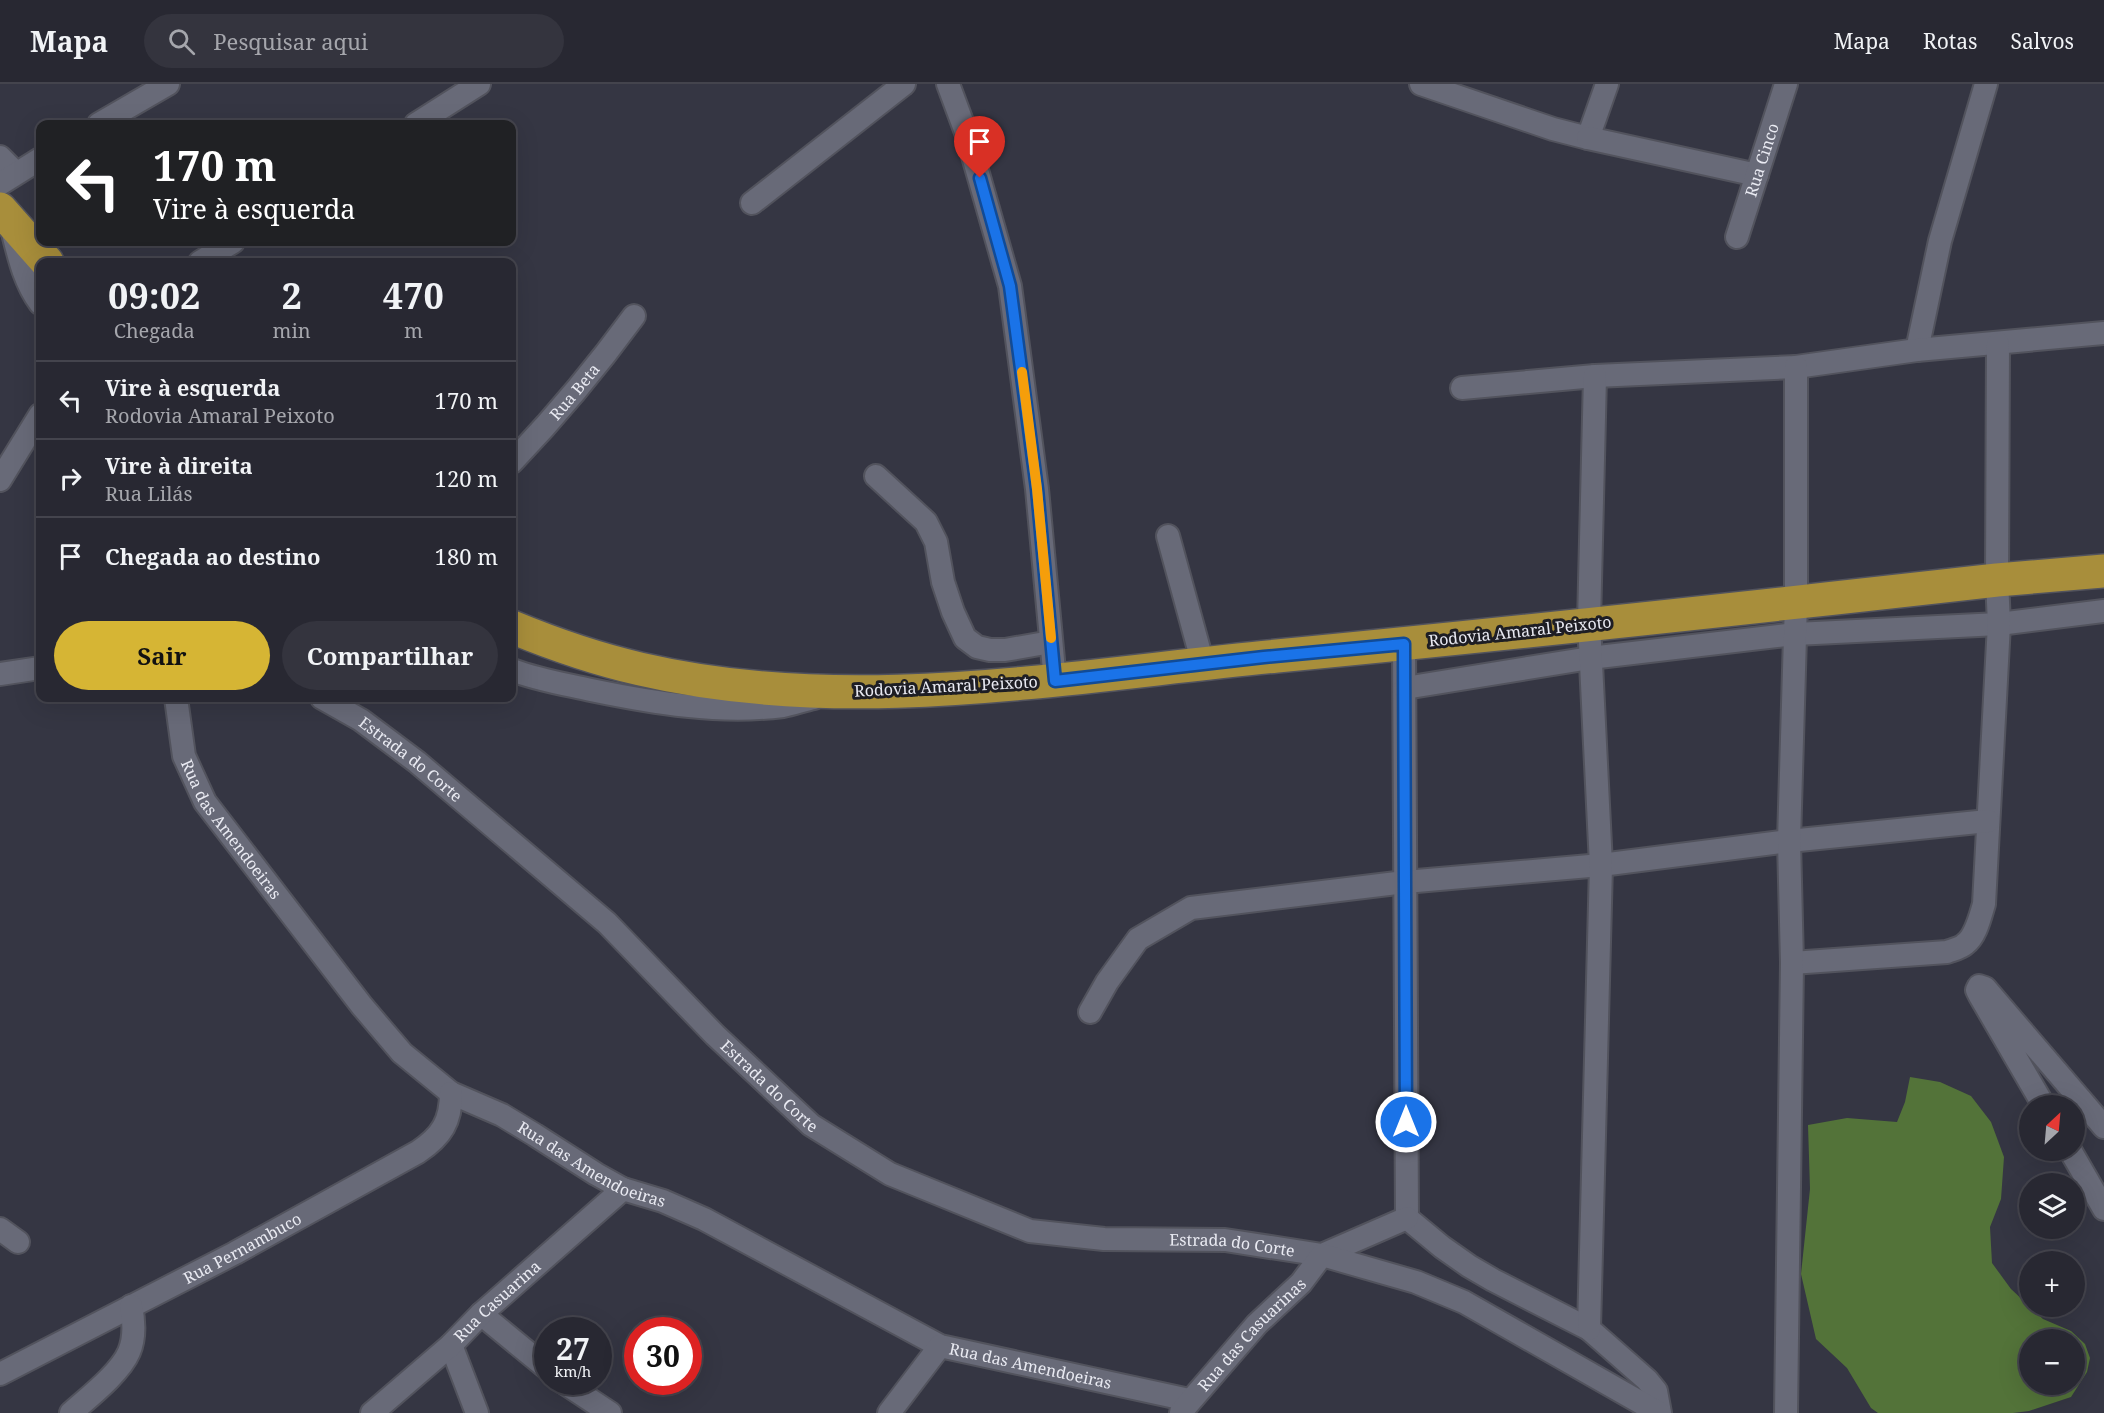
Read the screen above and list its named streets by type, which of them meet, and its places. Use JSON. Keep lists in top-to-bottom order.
{
  "streets": {
    "highway": ["Rodovia Amaral Peixoto"],
    "street": [
      "Rua Cinco",
      "Rua Beta",
      "Estrada do Corte",
      "Rua das Amendoeiras",
      "Rua Pernambuco",
      "Rua Casuarina",
      "Rua das Casuarinas"
    ]
  },
  "crossings": [
    ["Estrada do Corte", "Rua das Casuarinas"],
    ["Rua das Amendoeiras", "Rua Pernambuco"],
    ["Rua das Amendoeiras", "Rua Casuarina"],
    ["Rua das Amendoeiras", "Rua das Casuarinas"]
  ],
  "north": "top right",
  "page": {
    "header": "Mapa",
    "search": "Pesquisar aqui",
    "nav": ["Mapa", "Rotas", "Salvos"],
    "turn": ["170 m", "Vire à esquerda"],
    "eta": [
      "09:02",
      "Chegada",
      "2",
      "min",
      "470",
      "m"
    ],
    "list": [
      {
        "name": "Vire à esquerda",
        "note": "Rodovia Amaral Peixoto",
        "value": "170 m"
      },
      {
        "name": "Vire à direita",
        "note": "Rua Lilás",
        "value": "120 m"
      },
      {
        "name": "Chegada ao destino",
        "value": "180 m"
      }
    ],
    "buttons": ["Sair", "Compartilhar"],
    "map_buttons": ["+", "−"],
    "speed": "27 km/h",
    "limit": "30"
  }
}
